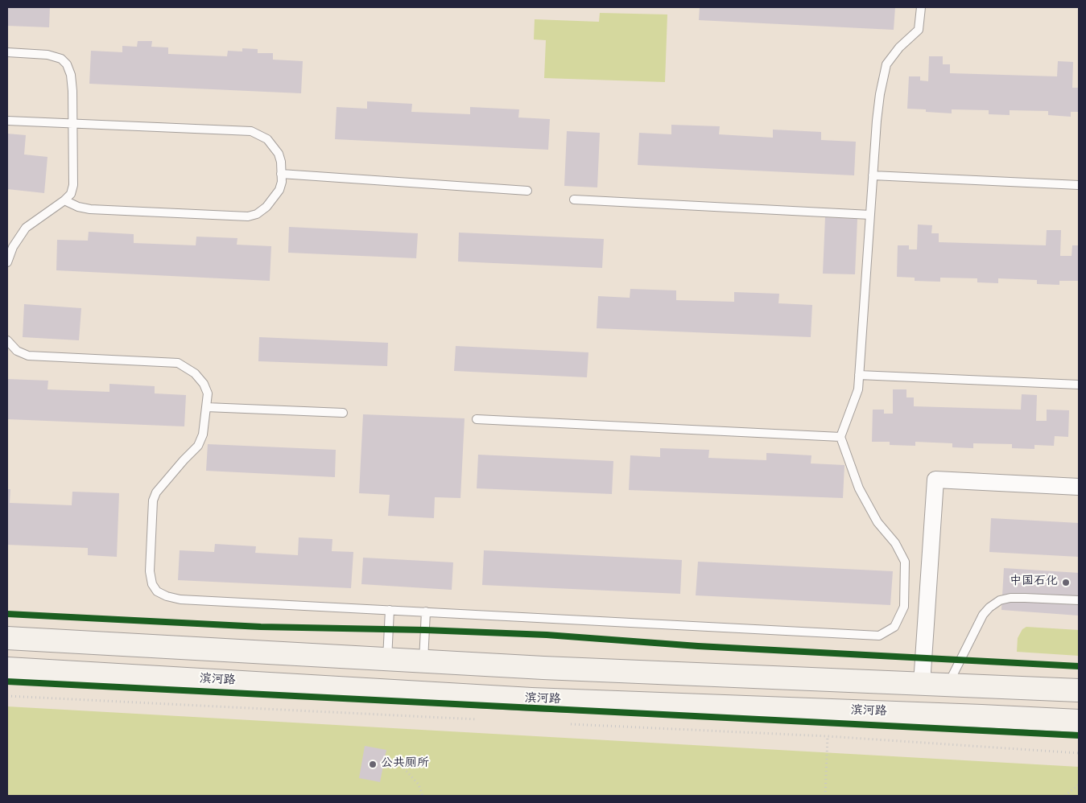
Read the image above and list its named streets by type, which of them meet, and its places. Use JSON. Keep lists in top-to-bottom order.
{
  "streets": {
    "main road": ["滨河路"]
  },
  "places": ["中国石化", "公共厕所"]
}
